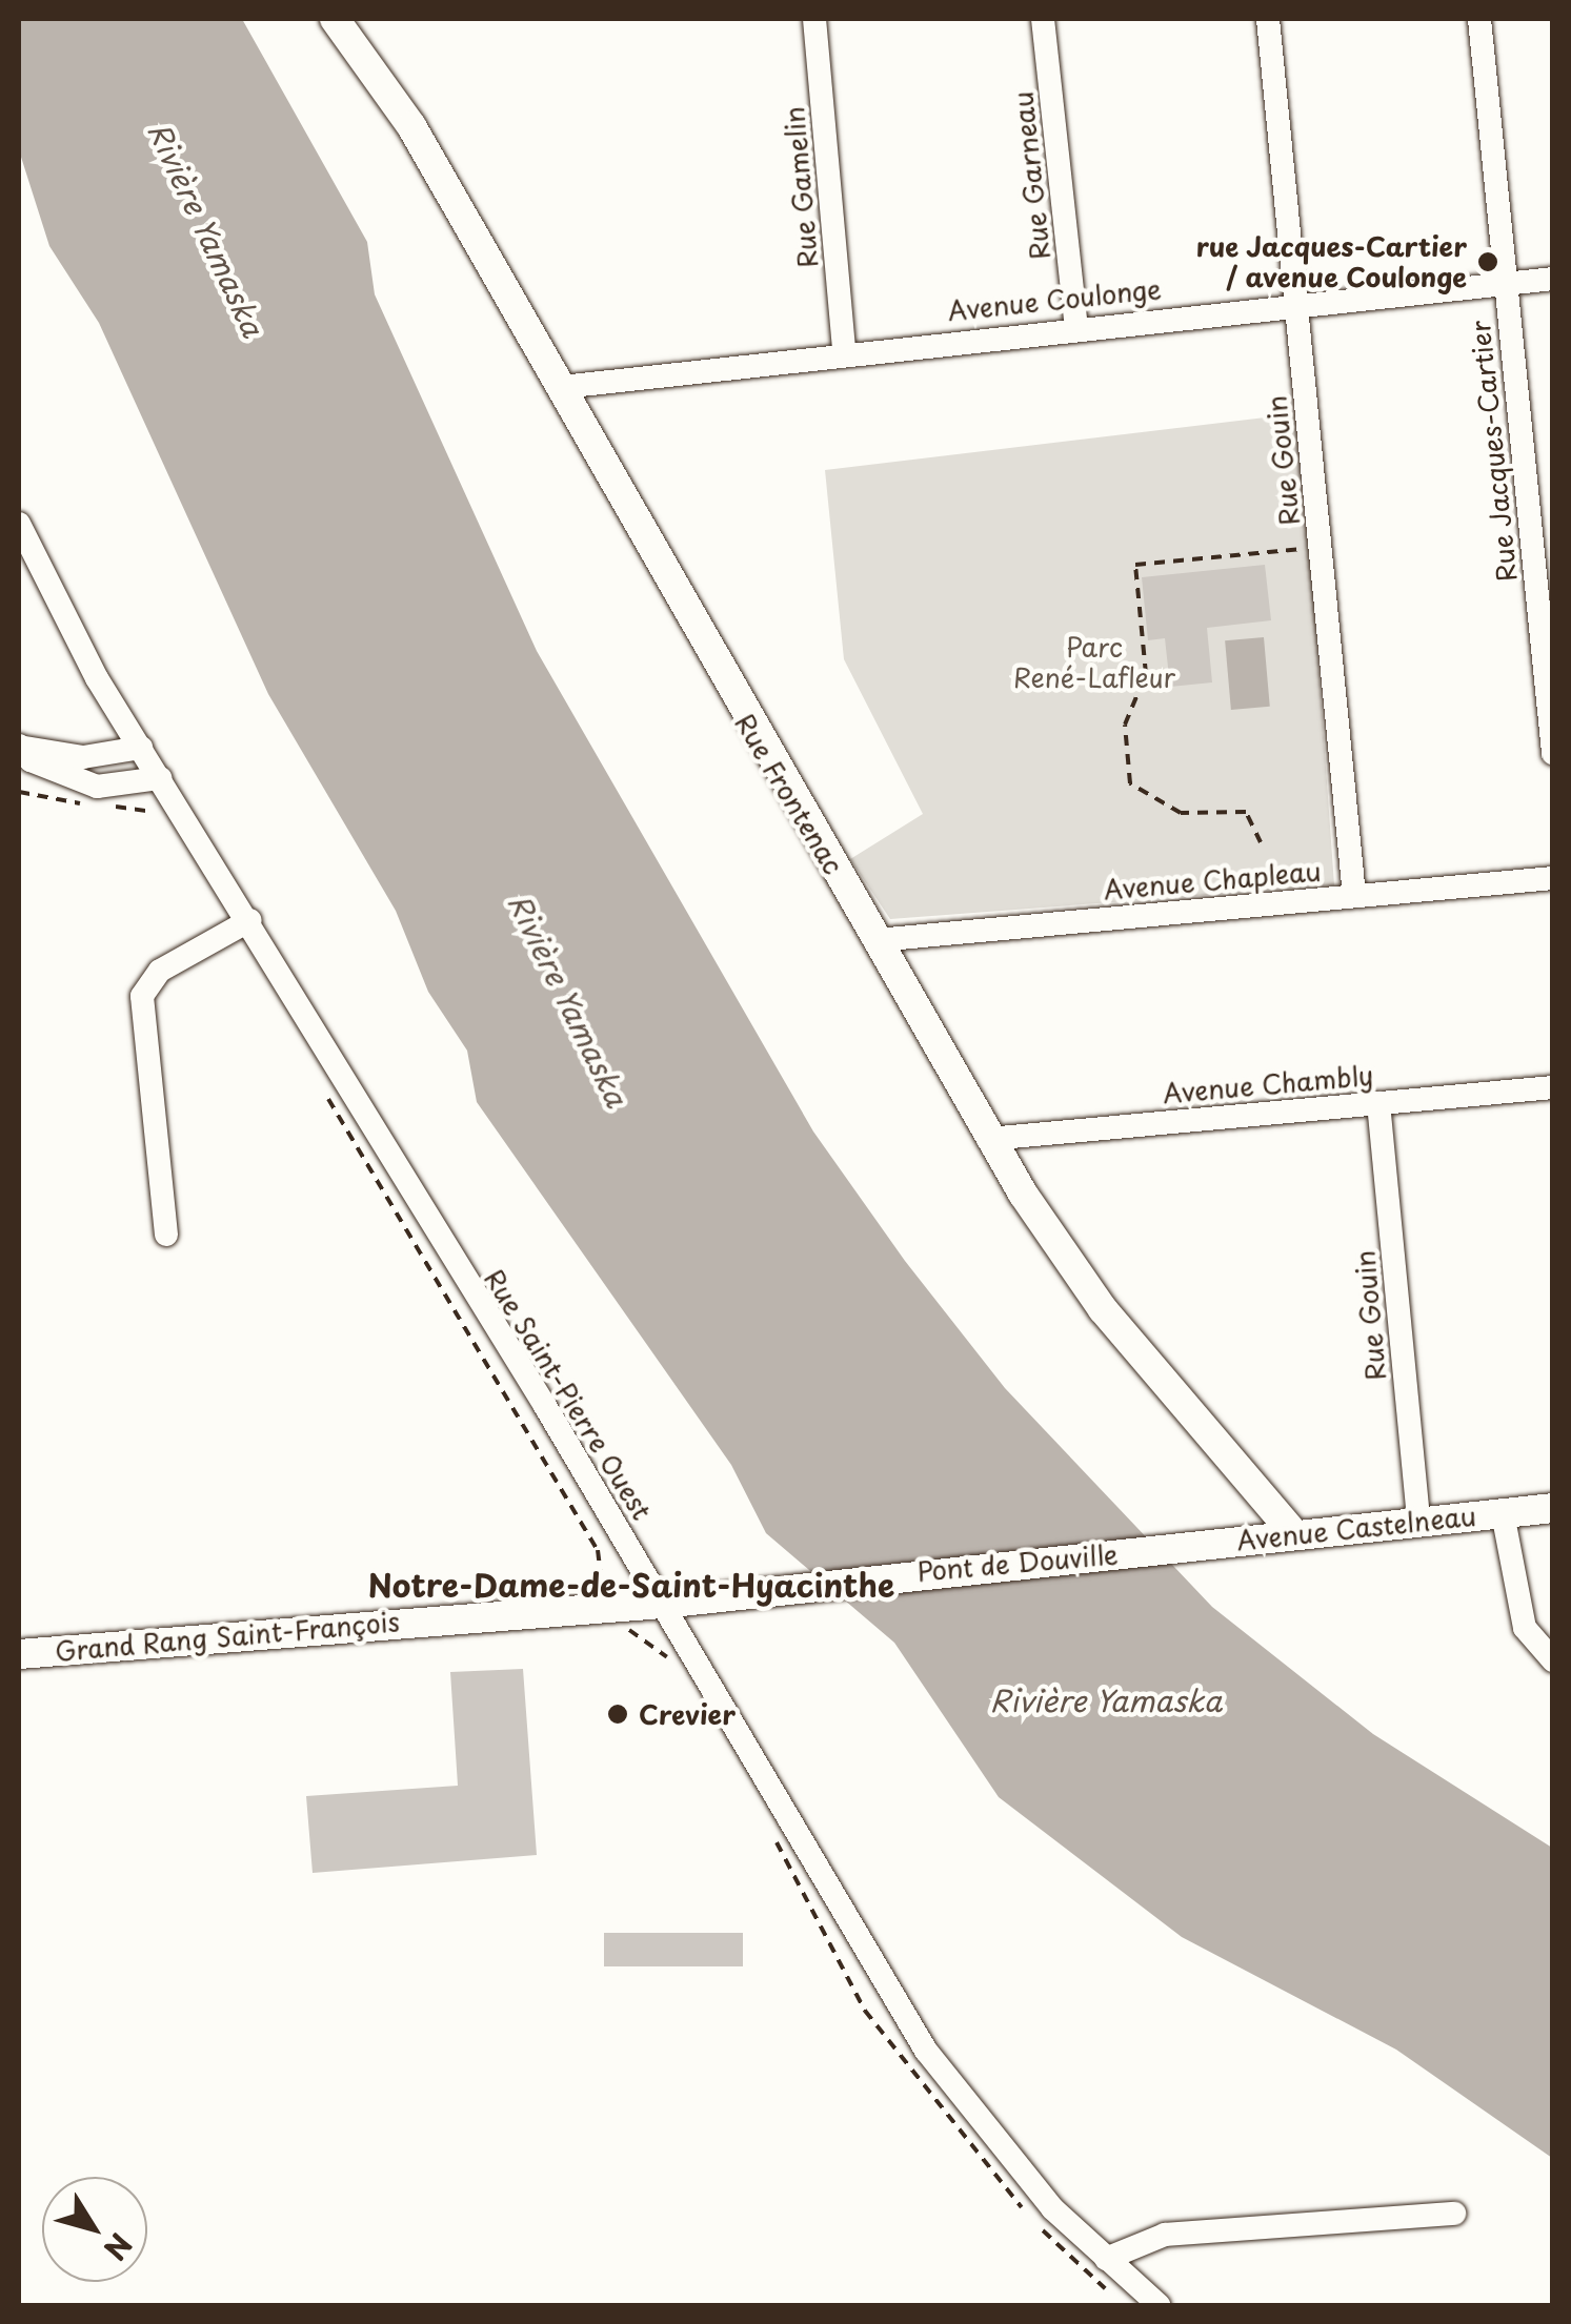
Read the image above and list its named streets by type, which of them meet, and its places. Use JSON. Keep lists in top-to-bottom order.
{
  "streets": {
    "main road": [
      "Rue Frontenac",
      "Avenue Castelneau",
      "Pont de Douville",
      "Grand Rang Saint-François"
    ],
    "street": [
      "Rue Garneau",
      "Rue Gamelin",
      "Avenue Coulonge",
      "Rue Jacques-Cartier",
      "Rue Gouin",
      "Avenue Chapleau",
      "Avenue Chambly",
      "Rue Saint-Pierre Ouest"
    ]
  },
  "crossings": [
    ["Rue Garneau", "Avenue Coulonge"],
    ["Rue Gamelin", "Avenue Coulonge"],
    ["Avenue Coulonge", "Rue Jacques-Cartier"],
    ["Avenue Coulonge", "Rue Gouin"],
    ["Avenue Coulonge", "Rue Frontenac"],
    ["Rue Gouin", "Avenue Chapleau"],
    ["Rue Gouin", "Avenue Chambly"],
    ["Rue Gouin", "Avenue Castelneau"],
    ["Rue Frontenac", "Avenue Chapleau"],
    ["Rue Frontenac", "Avenue Chambly"],
    ["Rue Frontenac", "Avenue Castelneau"],
    ["Rue Saint-Pierre Ouest", "Grand Rang Saint-François"],
    ["Avenue Castelneau", "Pont de Douville"],
    ["Pont de Douville", "Grand Rang Saint-François"]
  ],
  "districts": ["Notre-Dame-de-Saint-Hyacinthe"],
  "water": ["Rivière Yamaska"],
  "parks": ["Parc René-Lafleur"],
  "places": ["rue Jacques-Cartier / avenue Coulonge", "Crevier"],
  "north": "bottom right"
}
